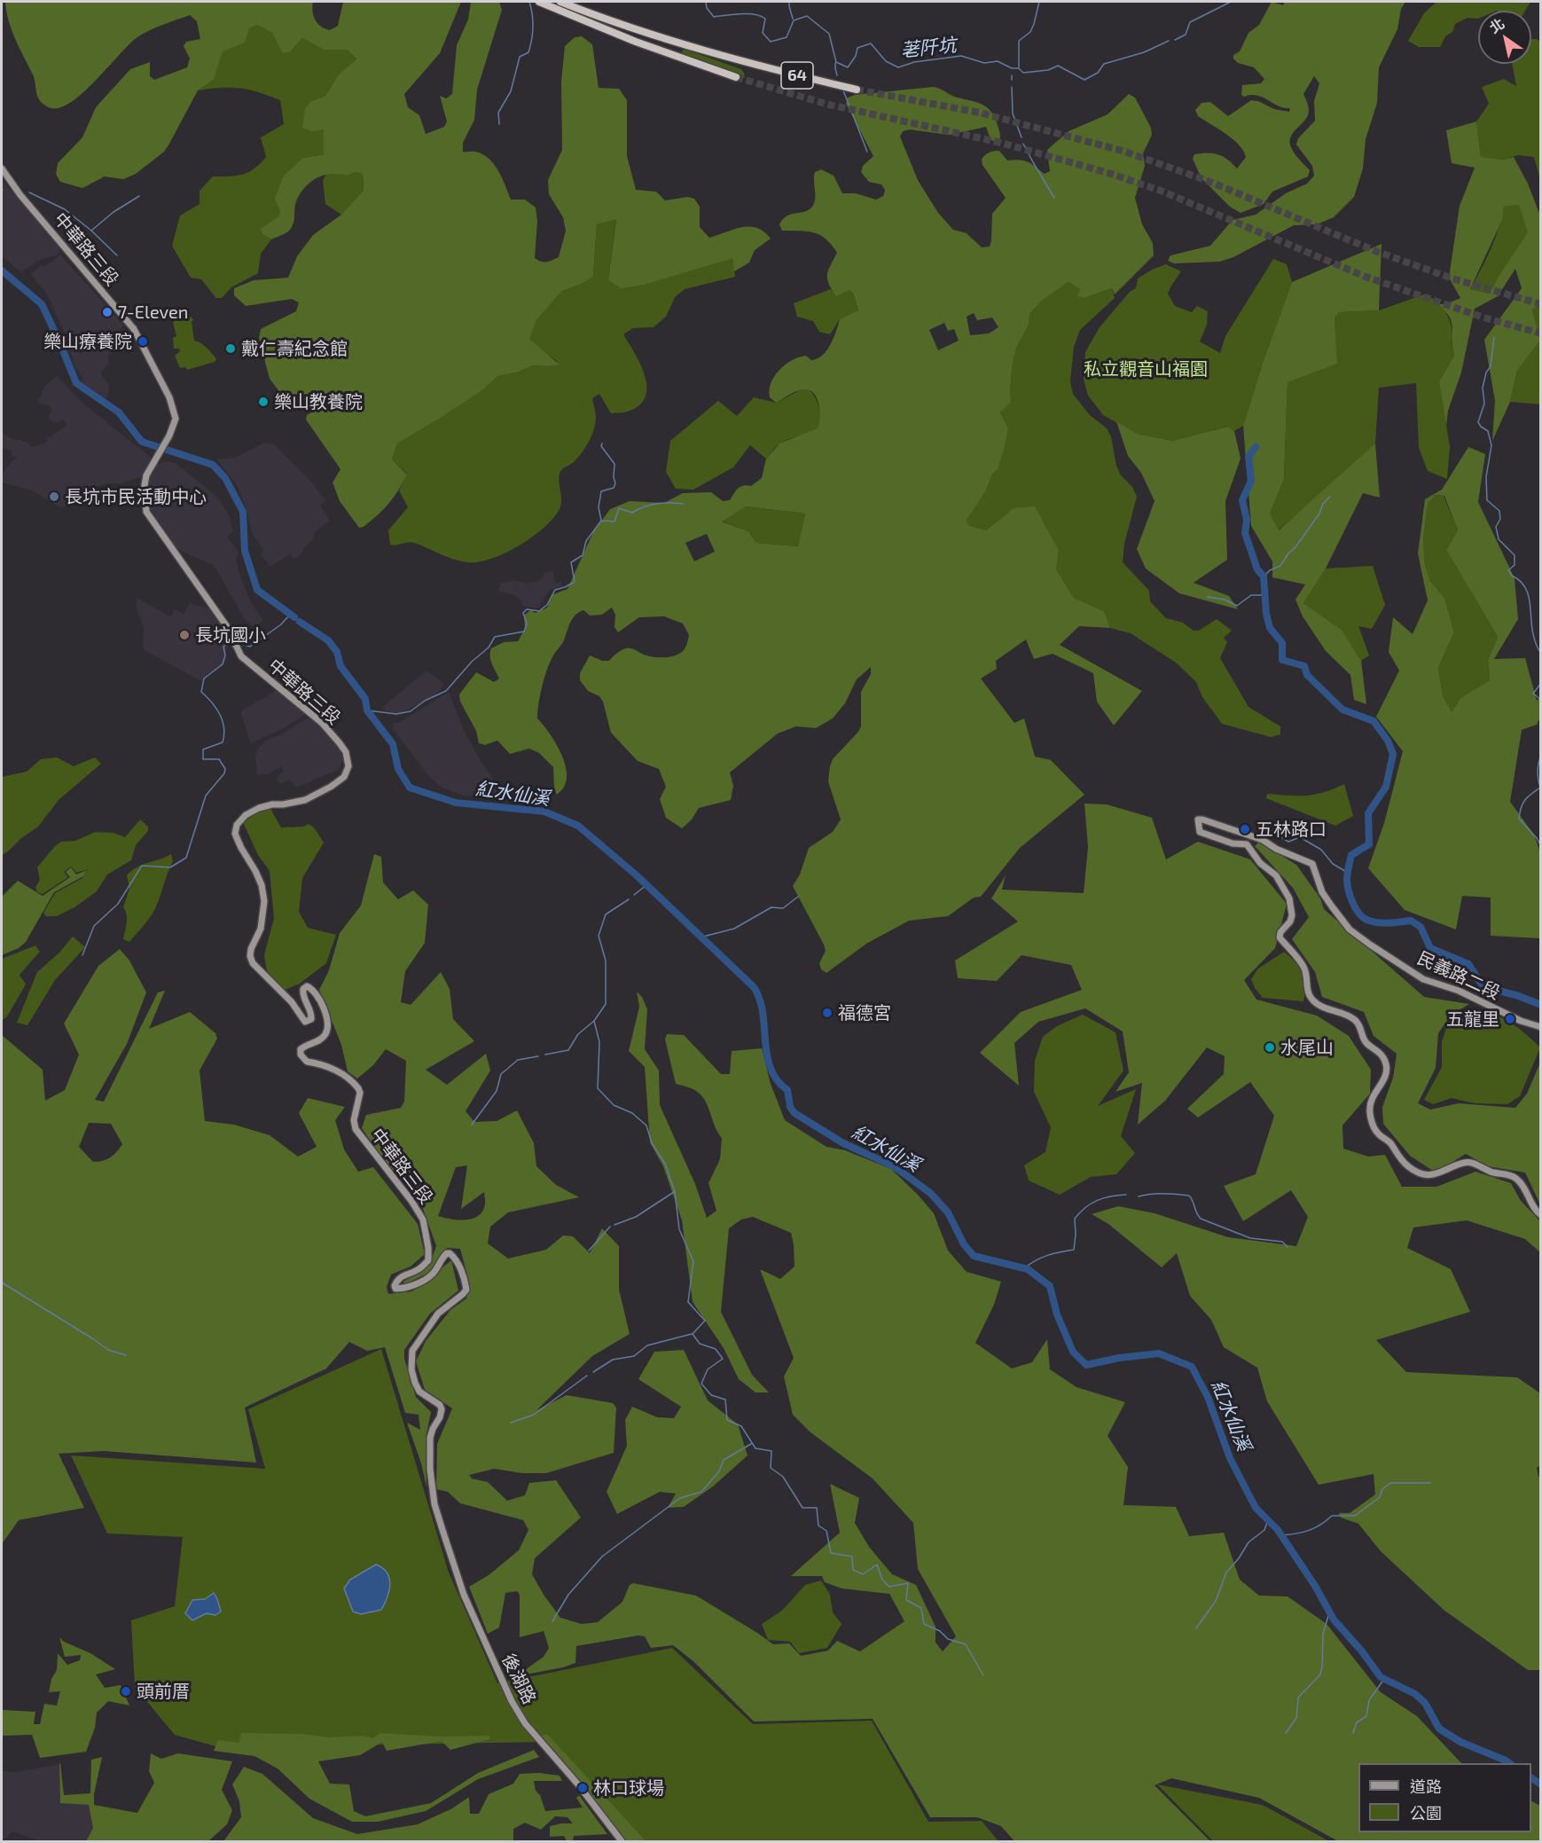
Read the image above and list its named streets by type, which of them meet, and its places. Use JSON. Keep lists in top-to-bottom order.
{
  "streets": {
    "highway": ["64"],
    "main road": ["中華路三段", "民義路二段", "後湖路"]
  },
  "crossings": [
    ["中華路三段", "後湖路"]
  ],
  "water": ["荖阡坑", "紅水仙溪"],
  "parks": ["私立觀音山福園"],
  "places": [
    "7-Eleven",
    "樂山療養院",
    "戴仁壽紀念館",
    "樂山教養院",
    "長坑市民活動中心",
    "長坑國小",
    "五林路口",
    "福德宮",
    "五龍里",
    "水尾山",
    "頭前厝",
    "林口球場"
  ],
  "legend": ["道路", "公園"],
  "north": "top left"
}
